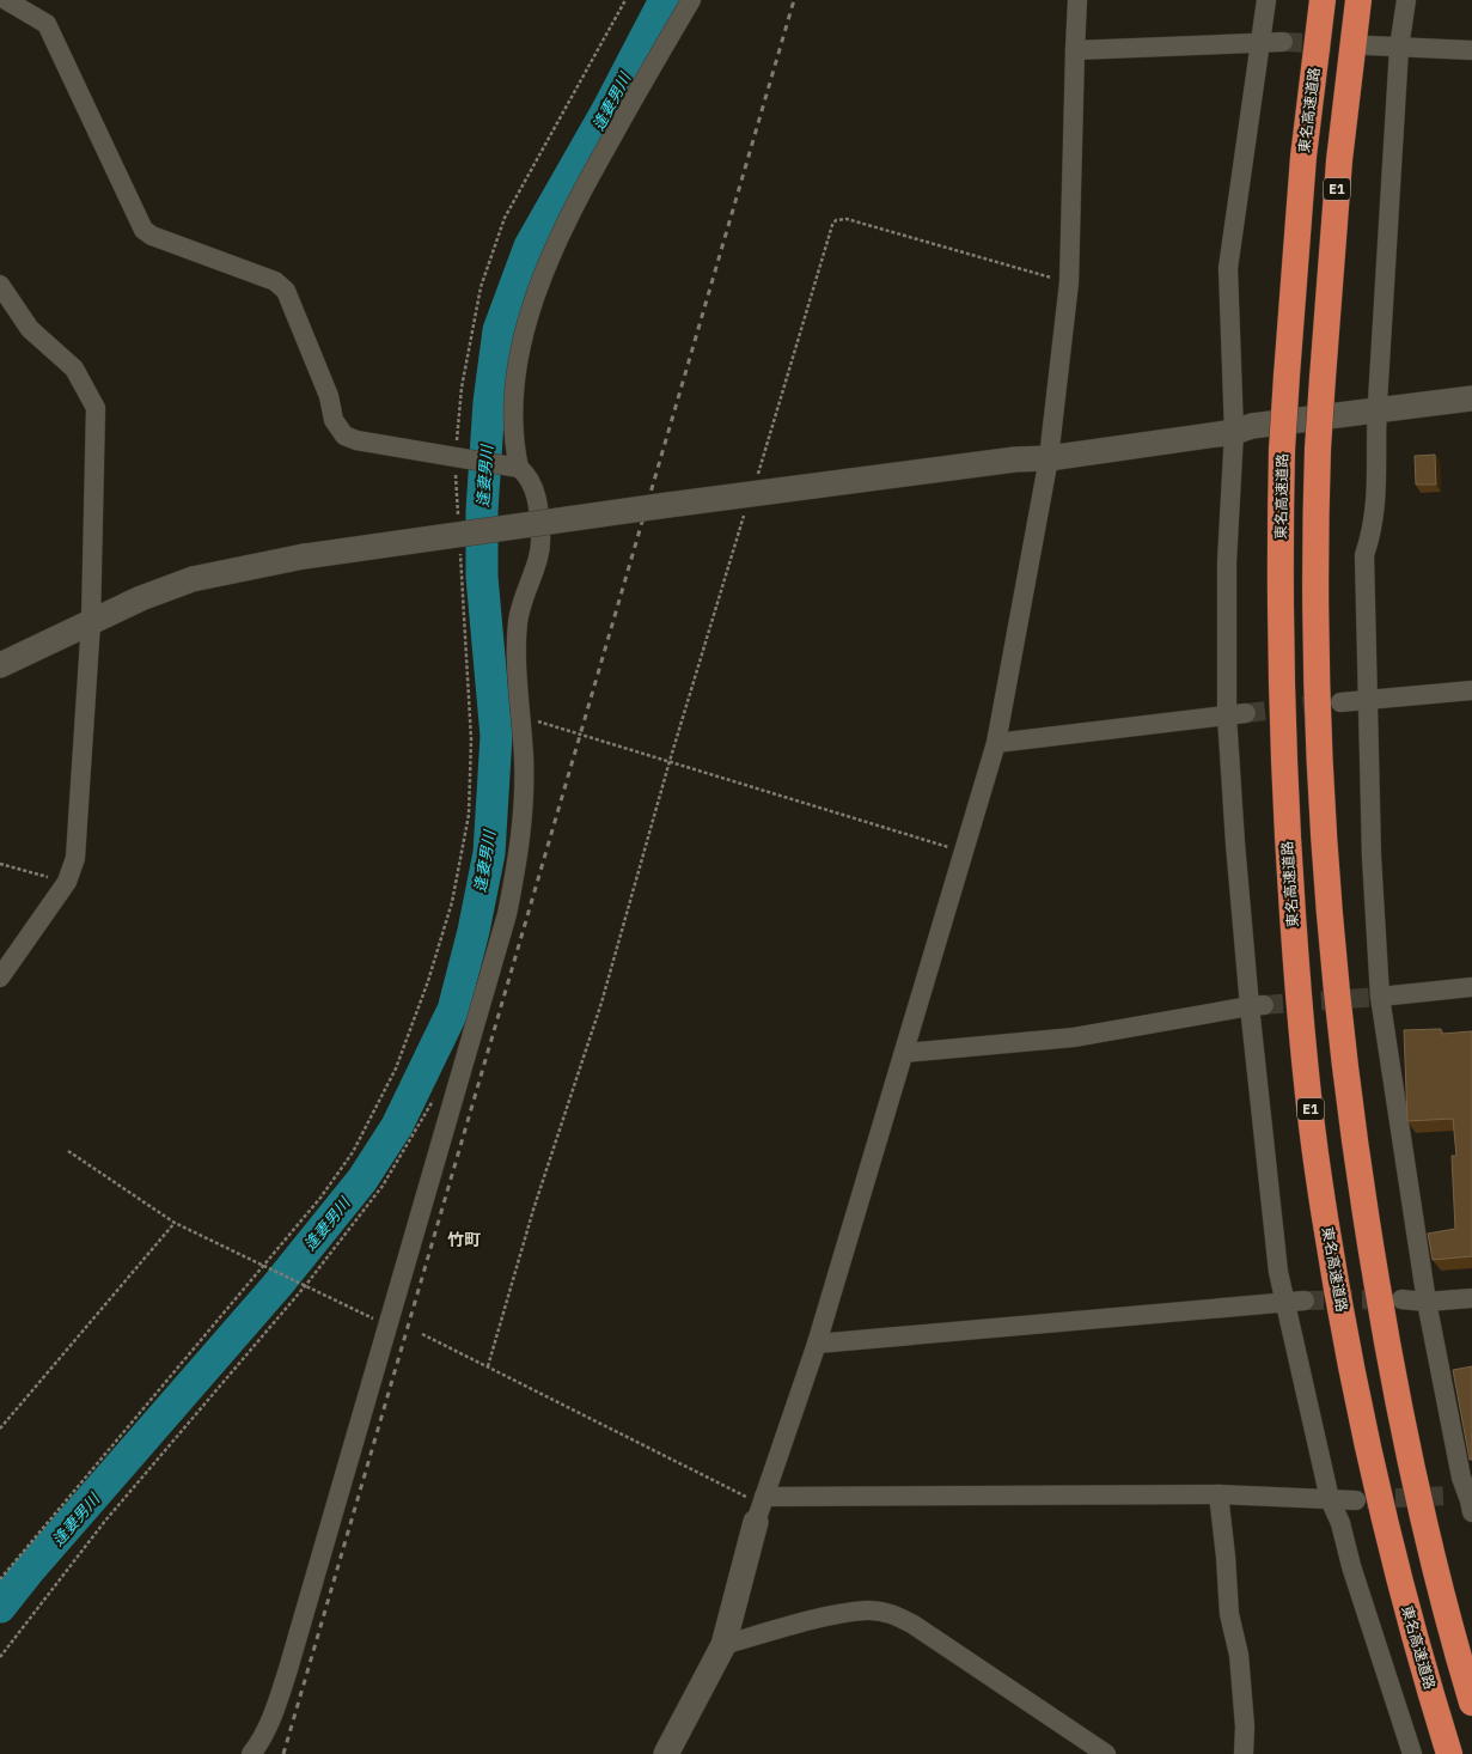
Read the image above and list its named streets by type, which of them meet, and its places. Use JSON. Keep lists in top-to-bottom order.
{
  "streets": {
    "highway": ["東名高速道路", "E1"]
  },
  "districts": ["竹町"],
  "water": ["逢妻男川"]
}
